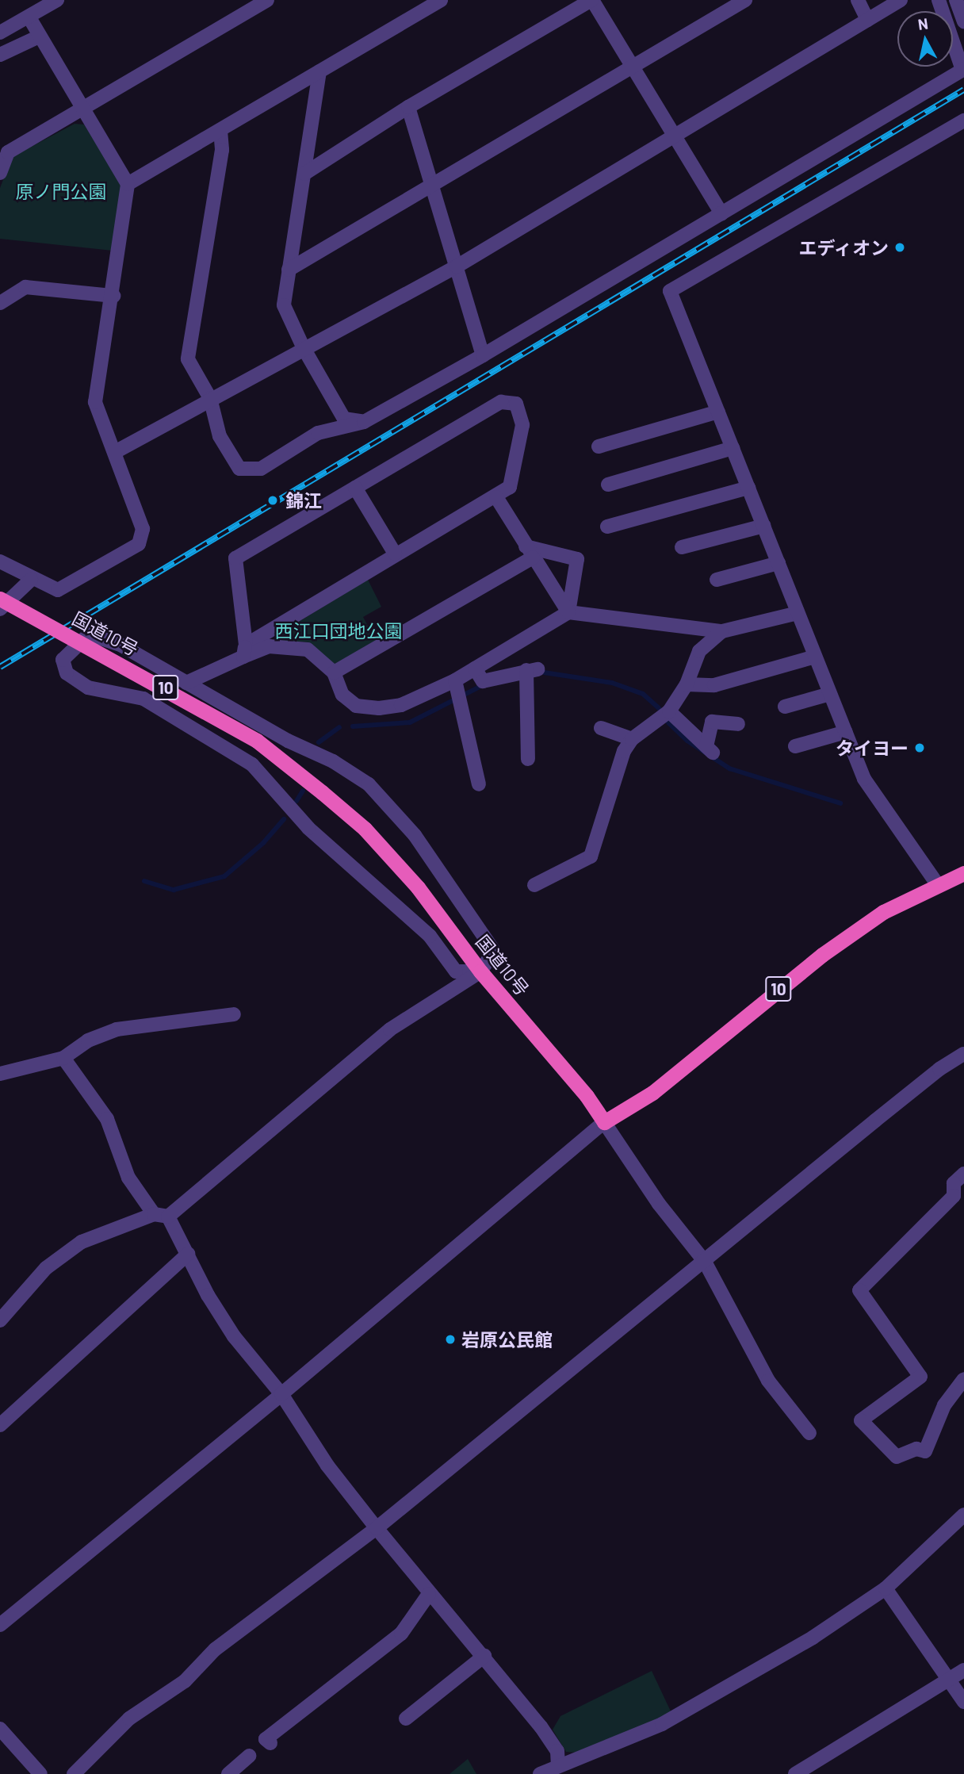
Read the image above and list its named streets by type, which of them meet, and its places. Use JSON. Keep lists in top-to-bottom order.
{
  "streets": {
    "highway": ["国道10号", "10"]
  },
  "crossings": [
    ["国道10号", "10"]
  ],
  "parks": ["原ノ門公園", "西江口団地公園"],
  "places": [
    "エディオン",
    "錦江",
    "タイヨー",
    "岩原公民館"
  ],
  "north": "top"
}
